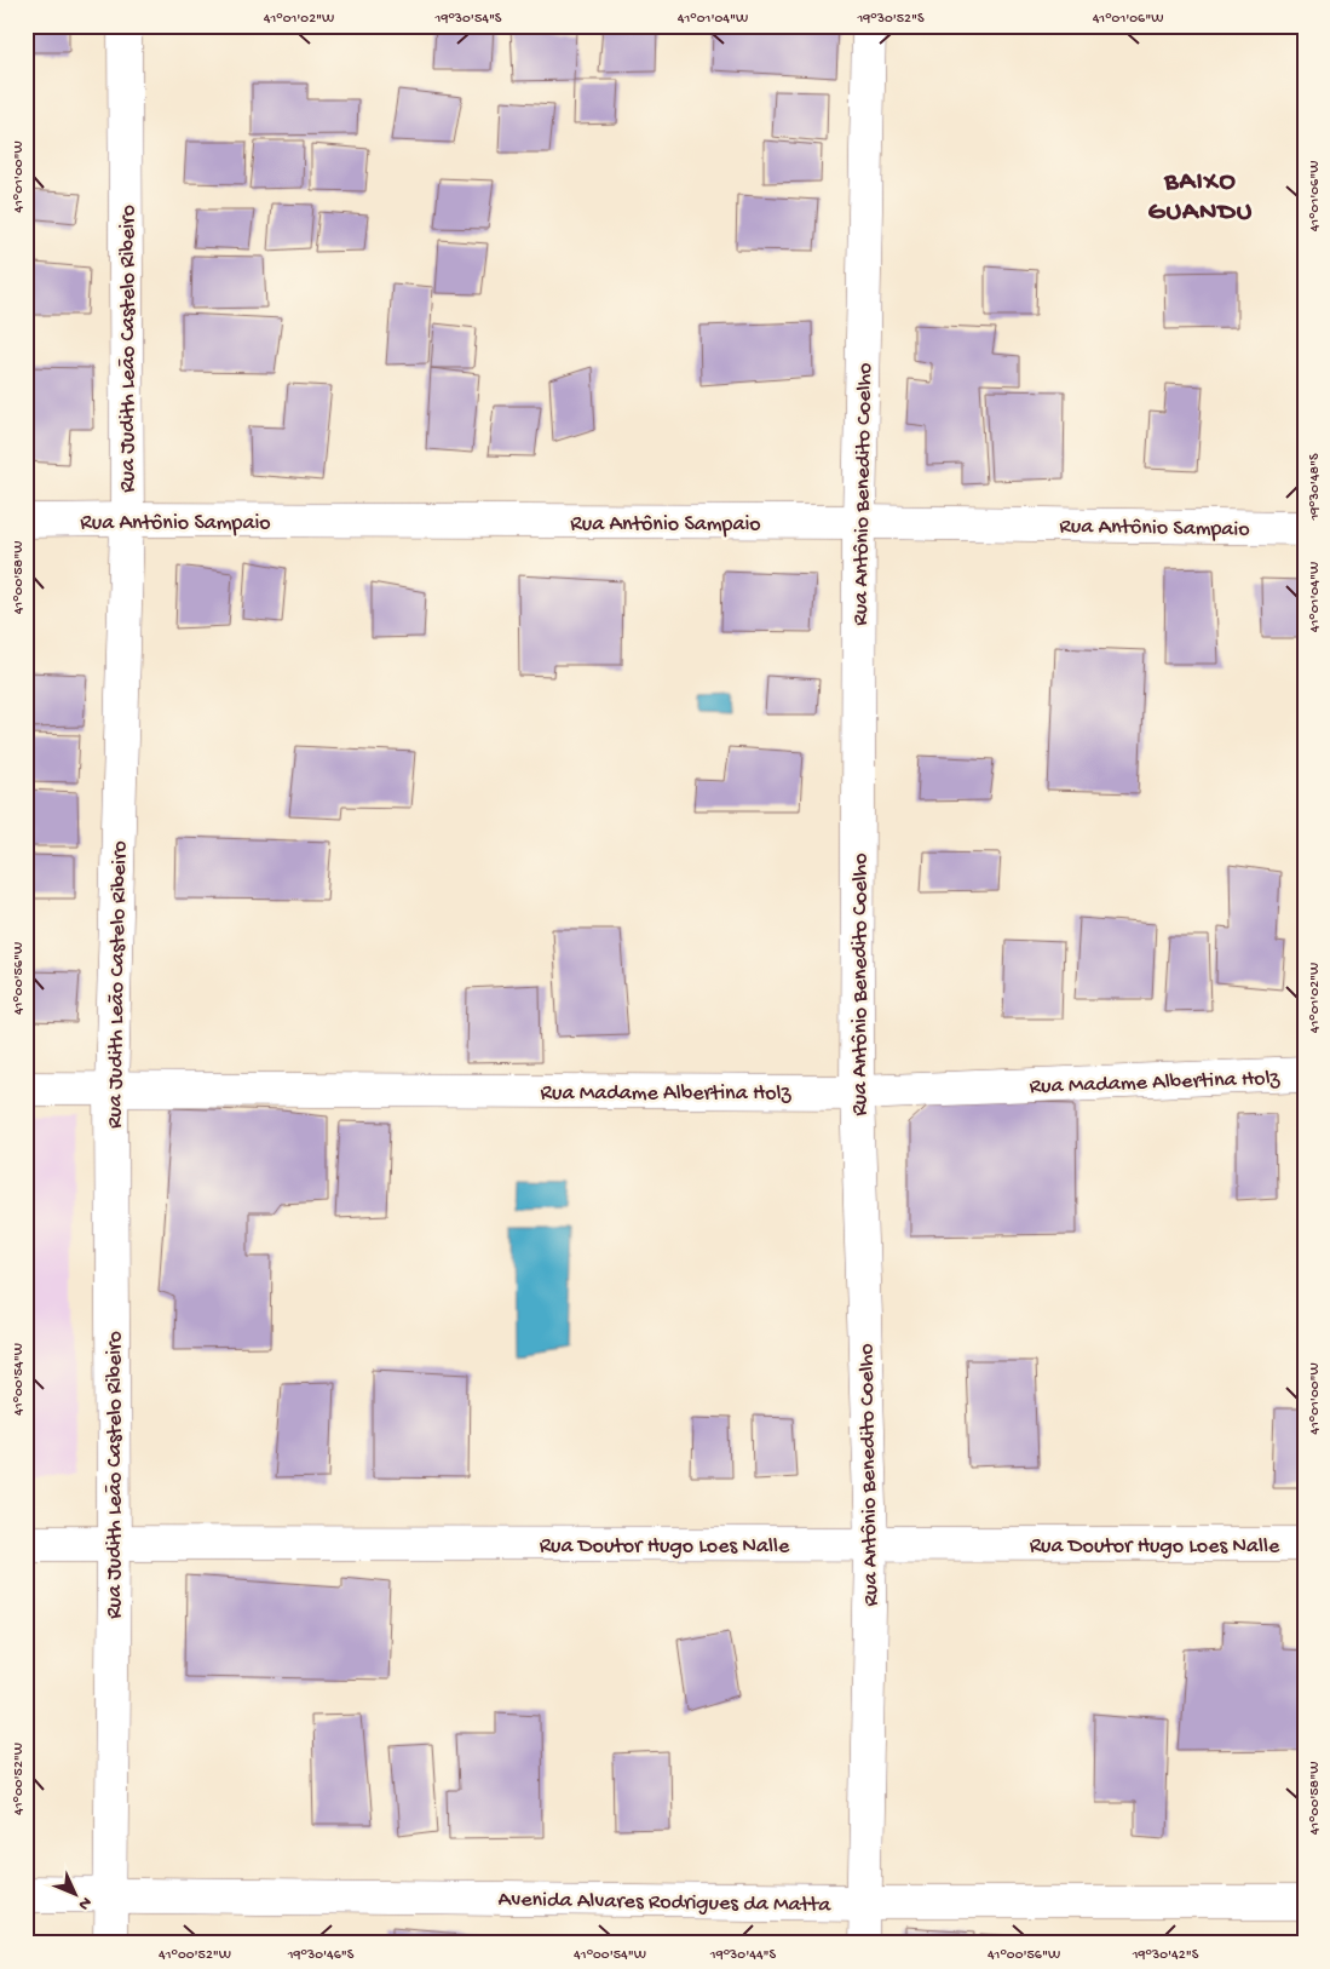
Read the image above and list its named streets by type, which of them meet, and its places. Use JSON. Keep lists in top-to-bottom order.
{
  "streets": {
    "street": [
      "Rua Judith Leão Castelo Ribeiro",
      "Rua Antônio Benedito Coelho",
      "Rua Antônio Sampaio",
      "Rua Madame Albertina Holz",
      "Rua Doutor Hugo Loes Nalle",
      "Avenida Alvares Rodrigues da Matta"
    ]
  },
  "crossings": [
    ["Rua Judith Leão Castelo Ribeiro", "Rua Antônio Sampaio"],
    ["Rua Judith Leão Castelo Ribeiro", "Rua Madame Albertina Holz"],
    ["Rua Judith Leão Castelo Ribeiro", "Rua Doutor Hugo Loes Nalle"],
    ["Rua Judith Leão Castelo Ribeiro", "Avenida Alvares Rodrigues da Matta"],
    ["Rua Antônio Benedito Coelho", "Rua Antônio Sampaio"],
    ["Rua Antônio Benedito Coelho", "Rua Madame Albertina Holz"],
    ["Rua Antônio Benedito Coelho", "Rua Doutor Hugo Loes Nalle"],
    ["Rua Antônio Benedito Coelho", "Avenida Alvares Rodrigues da Matta"]
  ],
  "districts": ["BAIXO GUANDU"],
  "north": "bottom right",
  "coordinates": [
    "41°01'02\"W",
    "19°30'54\"S",
    "41°01'04\"W",
    "19°30'52\"S",
    "41°01'06\"W",
    "41°01'00\"W",
    "19°30'48\"S",
    "41°00'58\"W",
    "41°00'56\"W",
    "41°00'54\"W",
    "41°00'52\"W",
    "19°30'46\"S",
    "19°30'44\"S",
    "19°30'42\"S"
  ]
}
